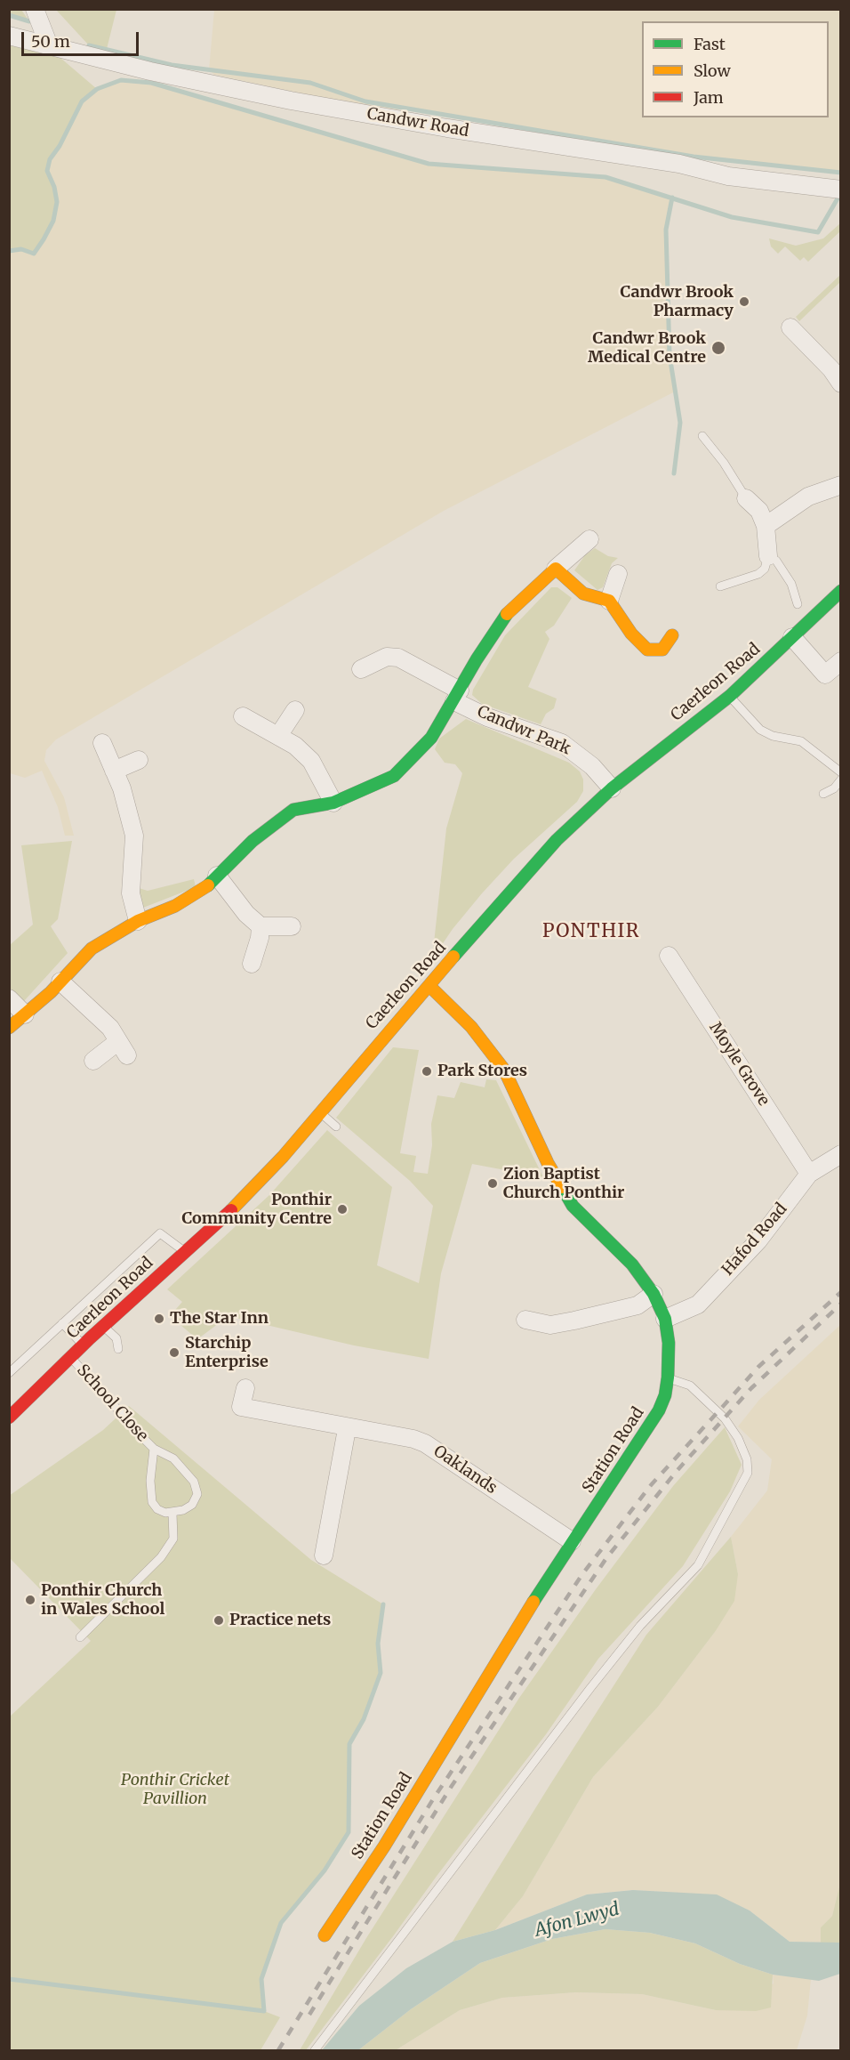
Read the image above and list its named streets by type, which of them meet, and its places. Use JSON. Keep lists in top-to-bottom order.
{
  "streets": {
    "street": [
      "Candwr Road",
      "Caerleon Road",
      "Candwr Park",
      "Moyle Grove",
      "Hafod Road",
      "Station Road",
      "Oaklands"
    ],
    "lane": ["School Close"]
  },
  "crossings": [
    ["Caerleon Road", "Candwr Park"],
    ["Caerleon Road", "School Close"],
    ["Caerleon Road", "Station Road"],
    ["Moyle Grove", "Hafod Road"],
    ["Hafod Road", "Station Road"],
    ["Station Road", "Oaklands"]
  ],
  "districts": ["PONTHIR"],
  "water": ["Afon Lwyd"],
  "parks": ["Ponthir Cricket Pavillion"],
  "places": [
    "Candwr Brook Pharmacy",
    "Candwr Brook Medical Centre",
    "Park Stores",
    "Zion Baptist Church Ponthir",
    "Ponthir Community Centre",
    "The Star Inn",
    "Starchip Enterprise",
    "Ponthir Church in Wales School",
    "Practice nets"
  ],
  "legend": ["Fast", "Slow", "Jam"],
  "scale_bar": "50 m"
}
